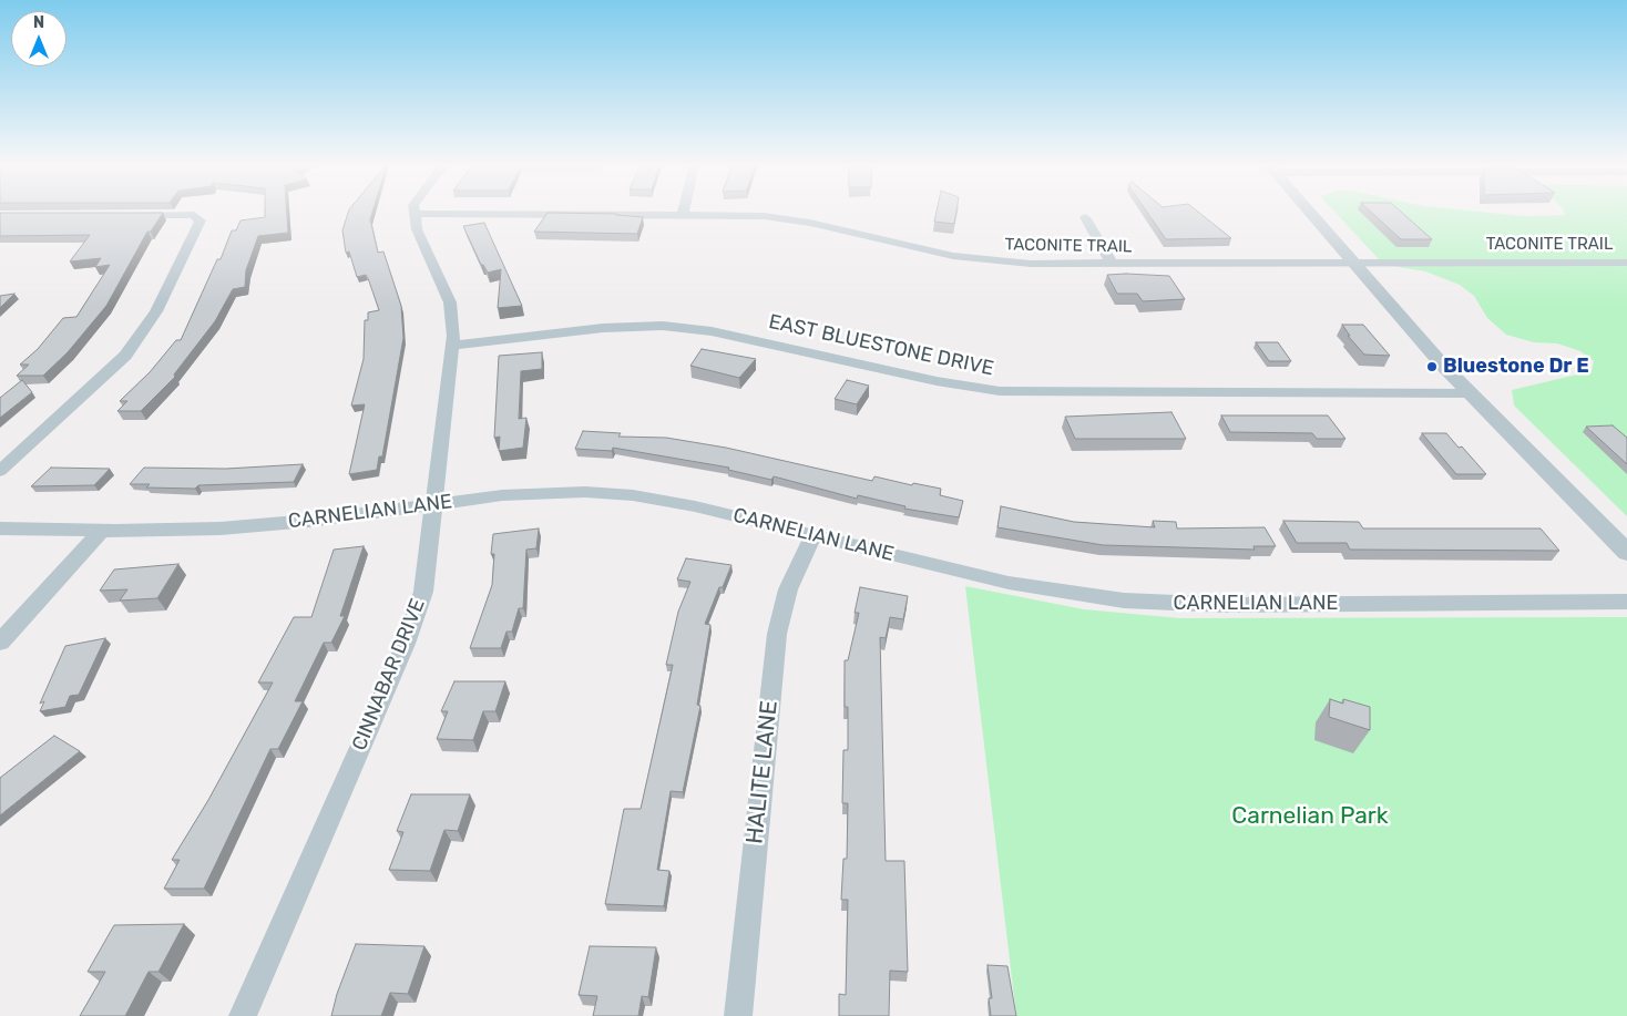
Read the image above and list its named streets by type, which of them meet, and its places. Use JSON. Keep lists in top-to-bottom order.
{
  "streets": {
    "street": [
      "TACONITE TRAIL",
      "EAST BLUESTONE DRIVE",
      "CARNELIAN LANE",
      "CINNABAR DRIVE",
      "HALITE LANE"
    ]
  },
  "crossings": [
    ["TACONITE TRAIL", "CINNABAR DRIVE"],
    ["EAST BLUESTONE DRIVE", "CINNABAR DRIVE"],
    ["CARNELIAN LANE", "CINNABAR DRIVE"],
    ["CARNELIAN LANE", "HALITE LANE"]
  ],
  "parks": ["Carnelian Park"],
  "places": ["Bluestone Dr E"],
  "north": "top"
}
